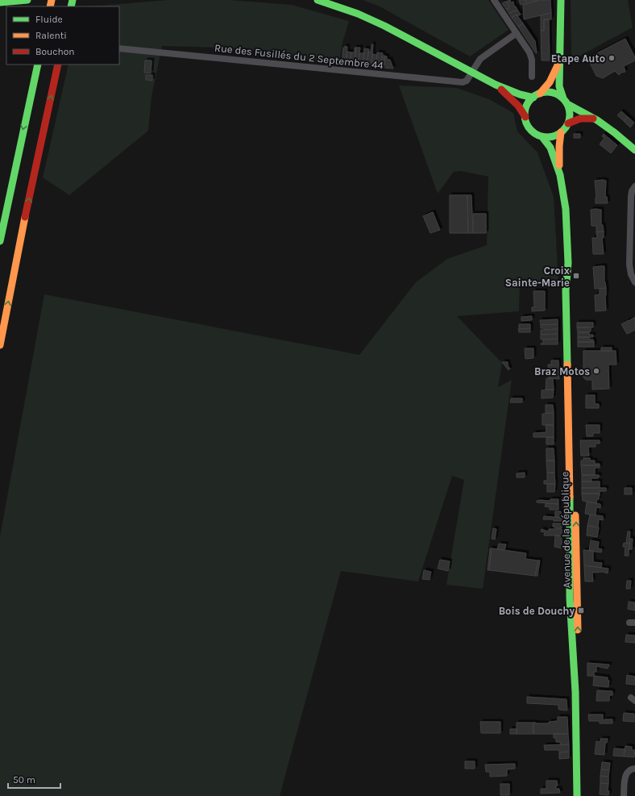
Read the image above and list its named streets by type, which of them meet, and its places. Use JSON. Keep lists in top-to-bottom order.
{
  "streets": {
    "main road": ["Avenue de la République"],
    "street": ["Rue des Fusillés du 2 Septembre 44"]
  },
  "places": {
    "other": ["Etape Auto", "Braz Motos"],
    "transit": ["Croix Sainte-Marie", "Bois de Douchy"]
  },
  "legend": ["Fluide", "Ralenti", "Bouchon"],
  "scale_bar": "50 m"
}
